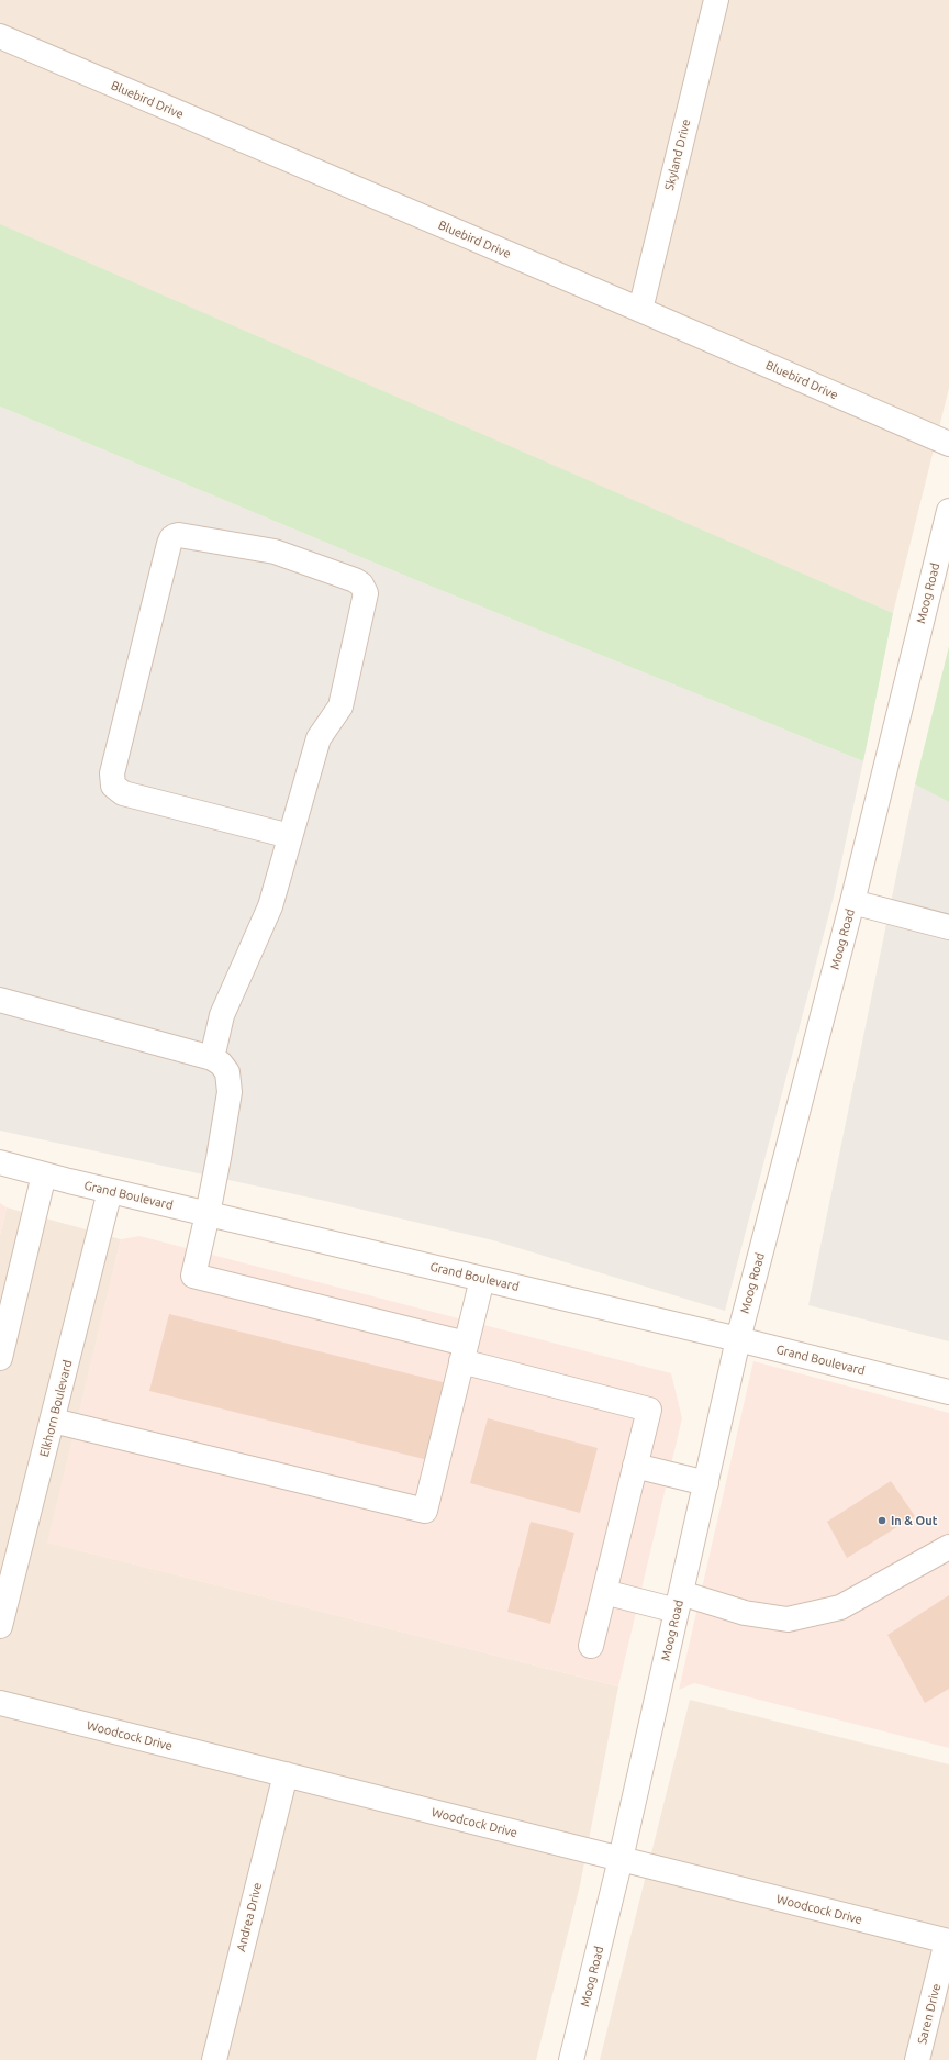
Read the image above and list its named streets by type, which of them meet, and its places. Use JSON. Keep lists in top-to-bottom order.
{
  "streets": {
    "street": [
      "Bluebird Drive",
      "Skyland Drive",
      "Moog Road",
      "Grand Boulevard",
      "Elkhorn Boulevard",
      "Woodcock Drive",
      "Andrea Drive",
      "Saren Drive"
    ]
  },
  "crossings": [
    ["Bluebird Drive", "Skyland Drive"],
    ["Moog Road", "Grand Boulevard"],
    ["Moog Road", "Woodcock Drive"],
    ["Grand Boulevard", "Elkhorn Boulevard"],
    ["Woodcock Drive", "Andrea Drive"],
    ["Woodcock Drive", "Saren Drive"]
  ],
  "places": ["In & Out"]
}
